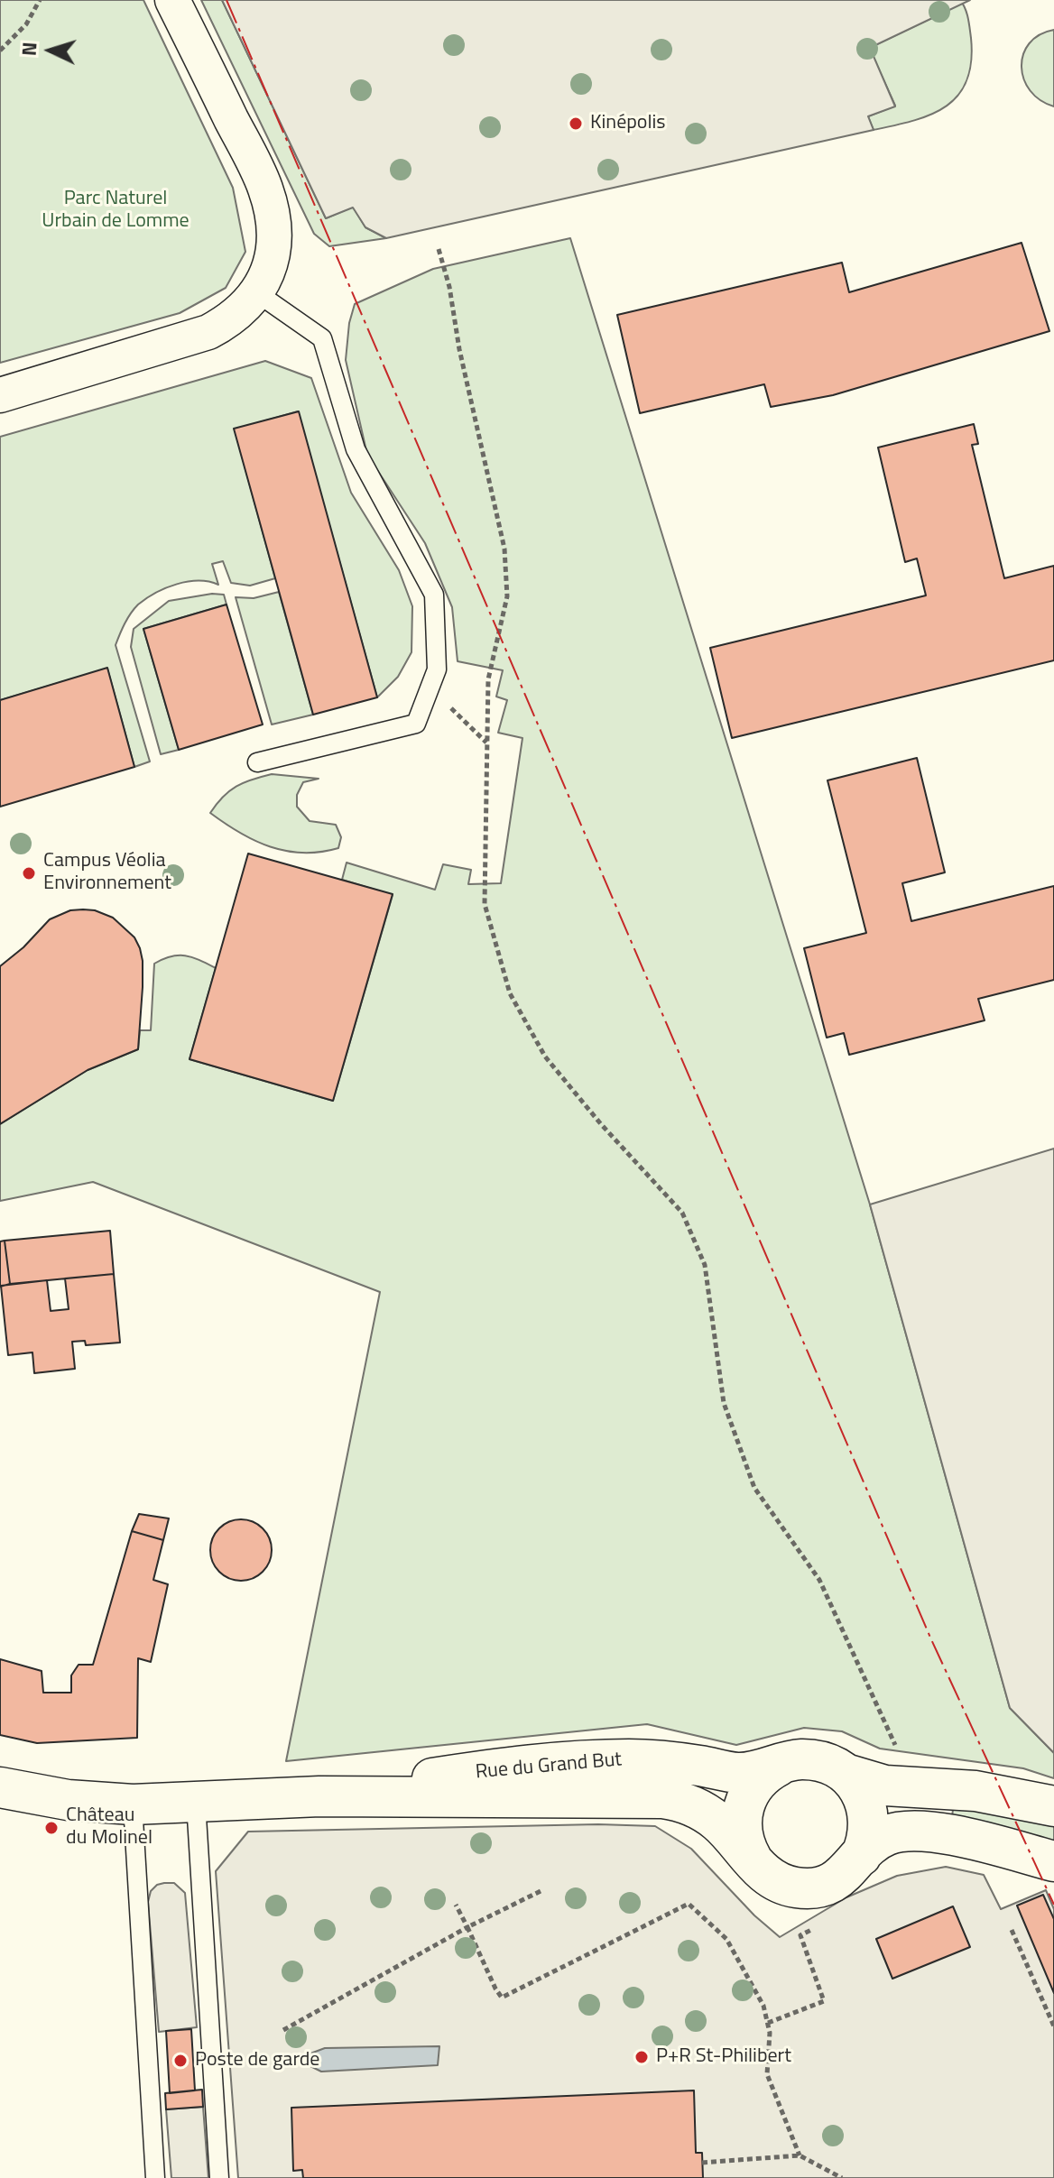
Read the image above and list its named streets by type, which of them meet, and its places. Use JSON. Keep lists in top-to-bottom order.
{
  "streets": {
    "main road": ["Rue du Grand But"]
  },
  "parks": ["Parc Naturel Urbain de Lomme"],
  "places": [
    "Kinépolis",
    "Campus Véolia Environnement",
    "Château du Molinel",
    "P+R St-Philibert",
    "Poste de garde"
  ],
  "north": "left"
}
